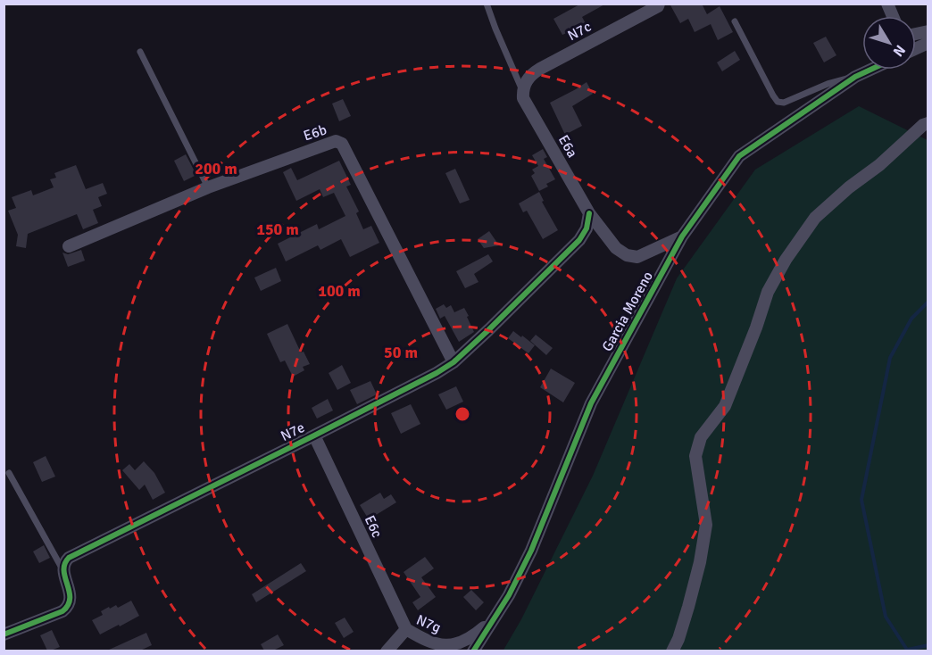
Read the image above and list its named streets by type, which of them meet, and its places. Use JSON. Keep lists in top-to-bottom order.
{
  "streets": {
    "street": [
      "N7c",
      "E6b",
      "E6a",
      "Garcia Moreno",
      "N7e",
      "E6c",
      "N7g"
    ]
  },
  "crossings": [
    ["N7c", "E6a"],
    ["E6b", "N7e"],
    ["E6a", "N7e"],
    ["Garcia Moreno", "N7g"],
    ["N7e", "E6c"],
    ["E6c", "N7g"]
  ],
  "north": "bottom right",
  "rings": [
    "200 m",
    "150 m",
    "100 m",
    "50 m"
  ]
}
